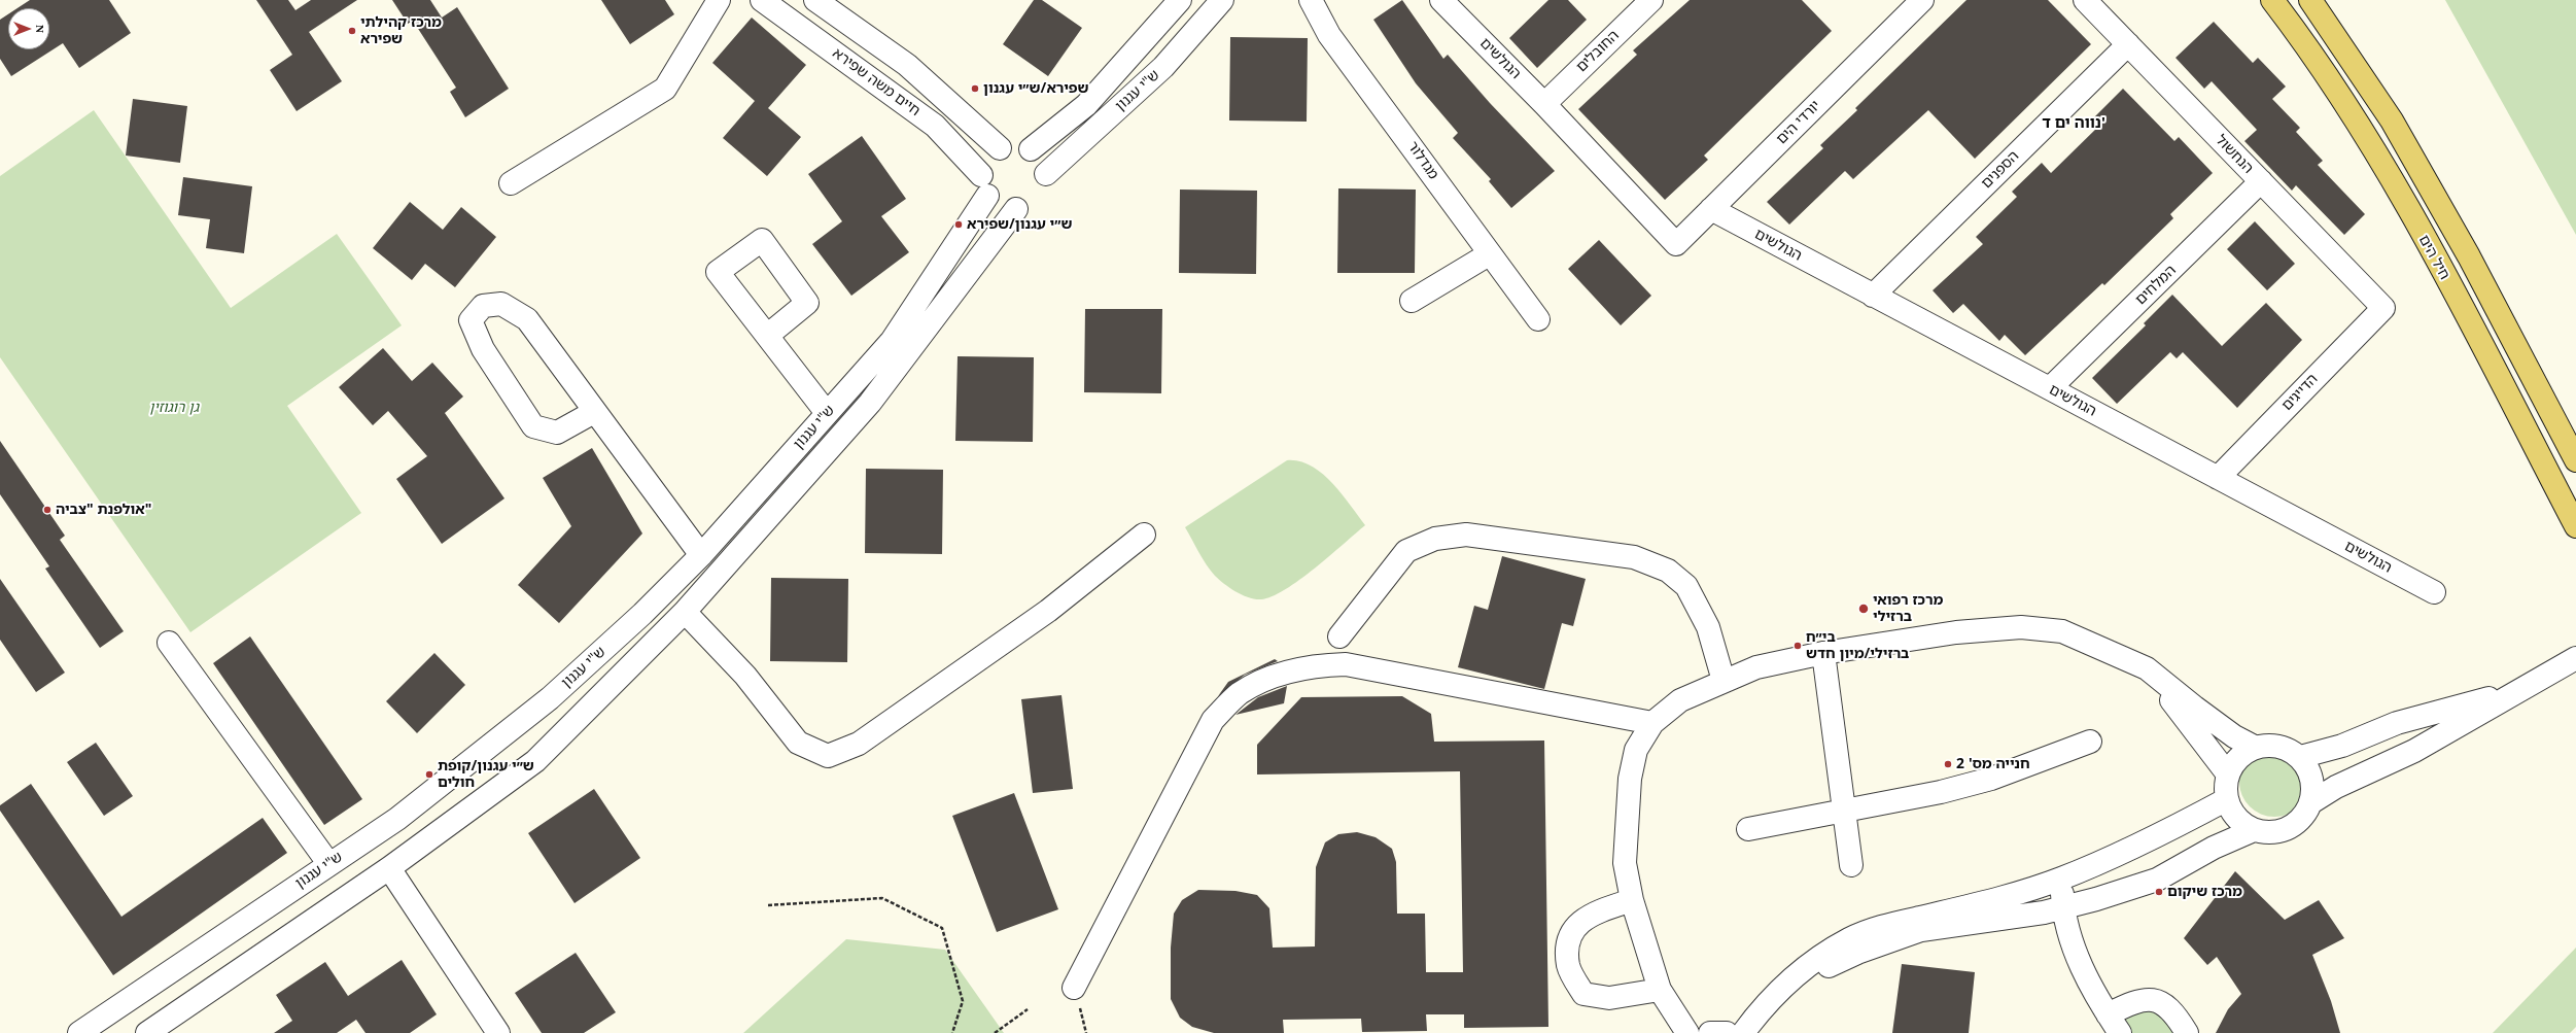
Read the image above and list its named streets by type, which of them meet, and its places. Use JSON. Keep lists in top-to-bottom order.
{
  "streets": {
    "main road": ["חיל הים"],
    "street": [
      "החובלים",
      "הגולשים",
      "חיים משה שפירא",
      "ש\"י עגנון",
      "יורדי הים",
      "הנחשול",
      "מגדלור",
      "הספנים",
      "המלחים",
      "הדייגים"
    ]
  },
  "crossings": [
    ["החובלים", "הגולשים"],
    ["הגולשים", "יורדי הים"],
    ["הגולשים", "הספנים"],
    ["הגולשים", "המלחים"],
    ["הגולשים", "הדייגים"],
    ["חיים משה שפירא", "ש\"י עגנון"],
    ["הנחשול", "הספנים"],
    ["הנחשול", "המלחים"],
    ["הנחשול", "הדייגים"]
  ],
  "districts": ["נווה ים ד'"],
  "parks": ["גן רוגוזין"],
  "places": [
    "מרכז קהילתי שפירא",
    "שפירא/ש״י עגנון",
    "ש״י עגנון/שפירא",
    "אולפנת \"צביה\"",
    "מרכז רפואי ברזילי",
    "בי״ח ברזילי/מיון חדש",
    "חנייה מס' 2",
    "ש״י עגנון/קופת חולים",
    "מרכז שיקום"
  ],
  "north": "right"
}
